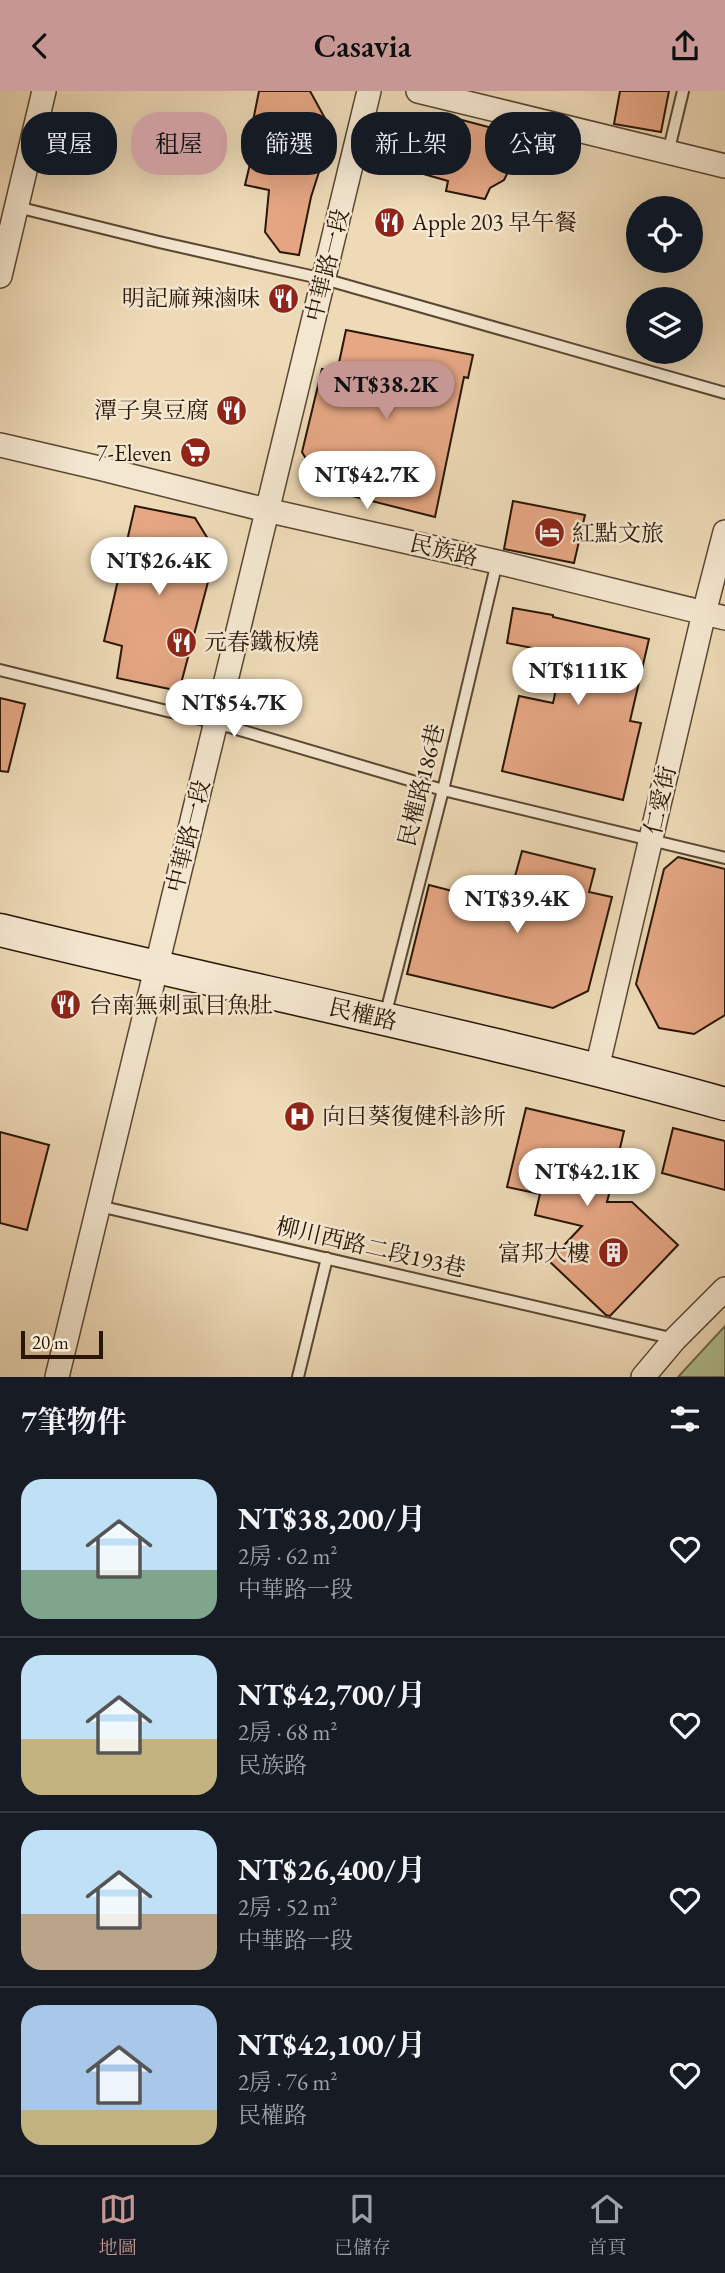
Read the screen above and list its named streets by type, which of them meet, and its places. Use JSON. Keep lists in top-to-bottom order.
{
  "streets": {
    "main road": ["民權路"],
    "street": ["中華路一段", "民族路", "仁愛街"],
    "lane": ["民權路186巷", "柳川西路二段193巷"]
  },
  "crossings": [
    ["中華路一段", "民族路"],
    ["中華路一段", "民權路"],
    ["中華路一段", "柳川西路二段193巷"],
    ["民族路", "民權路186巷"],
    ["民族路", "仁愛街"],
    ["民權路186巷", "民權路"],
    ["仁愛街", "民權路"]
  ],
  "places": {
    "restaurant": [
      "Apple 203 早午餐",
      "明記麻辣滷味",
      "潭子臭豆腐",
      "元春鐵板燒",
      "台南無刺虱目魚肚"
    ],
    "supermarket": ["7-Eleven"],
    "hotel": ["紅點文旅"],
    "hospital": ["向日葵復健科診所"],
    "building": ["富邦大樓"]
  },
  "scale_bar": "20 m",
  "page": {
    "header": "Casavia",
    "chip": [
      "買屋",
      "租屋",
      "篩選",
      "新上架",
      "公寓"
    ],
    "price": [
      "NT$38.2K",
      "NT$42.7K",
      "NT$26.4K",
      "NT$111K",
      "NT$54.7K",
      "NT$39.4K",
      "NT$42.1K"
    ],
    "scale": "20 m",
    "heading": "7筆物件",
    "list": [
      {
        "name": "NT$38,200/月",
        "note": "2房 · 62 m² · 中華路一段"
      },
      {
        "name": "NT$42,700/月",
        "note": "2房 · 68 m² · 民族路"
      },
      {
        "name": "NT$26,400/月",
        "note": "2房 · 52 m² · 中華路一段"
      },
      {
        "name": "NT$42,100/月",
        "note": "2房 · 76 m² · 民權路"
      }
    ],
    "tabs": ["地圖", "已儲存", "首頁"]
  }
}
